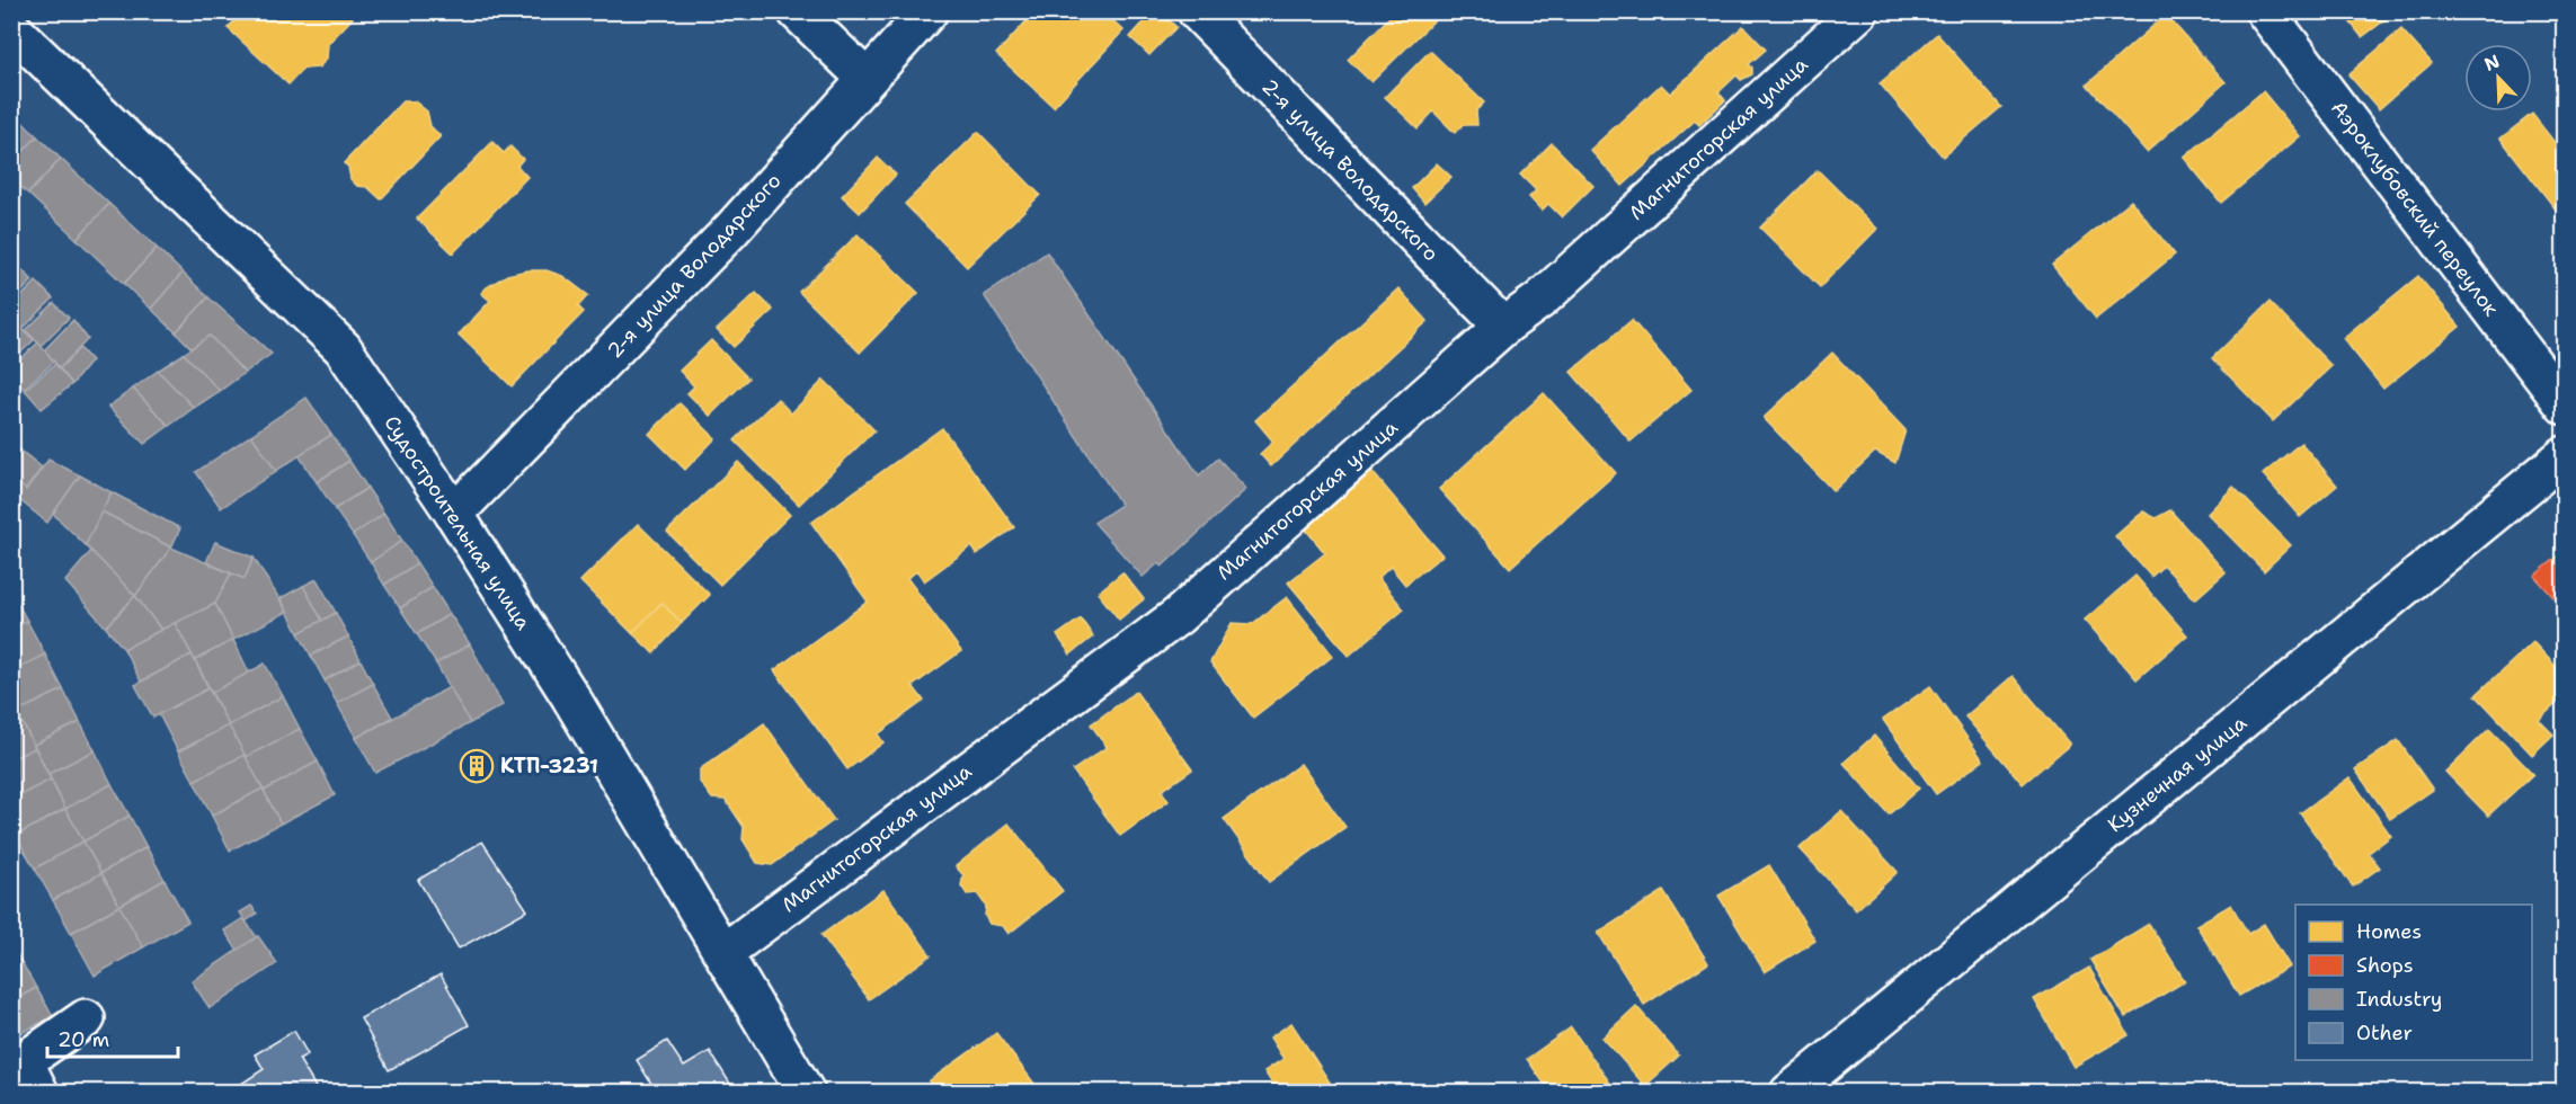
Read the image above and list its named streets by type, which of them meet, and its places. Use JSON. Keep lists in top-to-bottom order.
{
  "streets": {
    "street": [
      "Магнитогорская улица",
      "2-я улица Володарского",
      "Аэроклубовский переулок",
      "Судостроительная улица",
      "Кузнечная улица"
    ]
  },
  "crossings": [
    ["Магнитогорская улица", "2-я улица Володарского"],
    ["Магнитогорская улица", "Судостроительная улица"],
    ["2-я улица Володарского", "Судостроительная улица"]
  ],
  "places": {
    "building": ["КТП-3231"]
  },
  "legend": [
    "Homes",
    "Shops",
    "Industry",
    "Other"
  ],
  "scale_bar": "20 m",
  "north": "top left"
}
